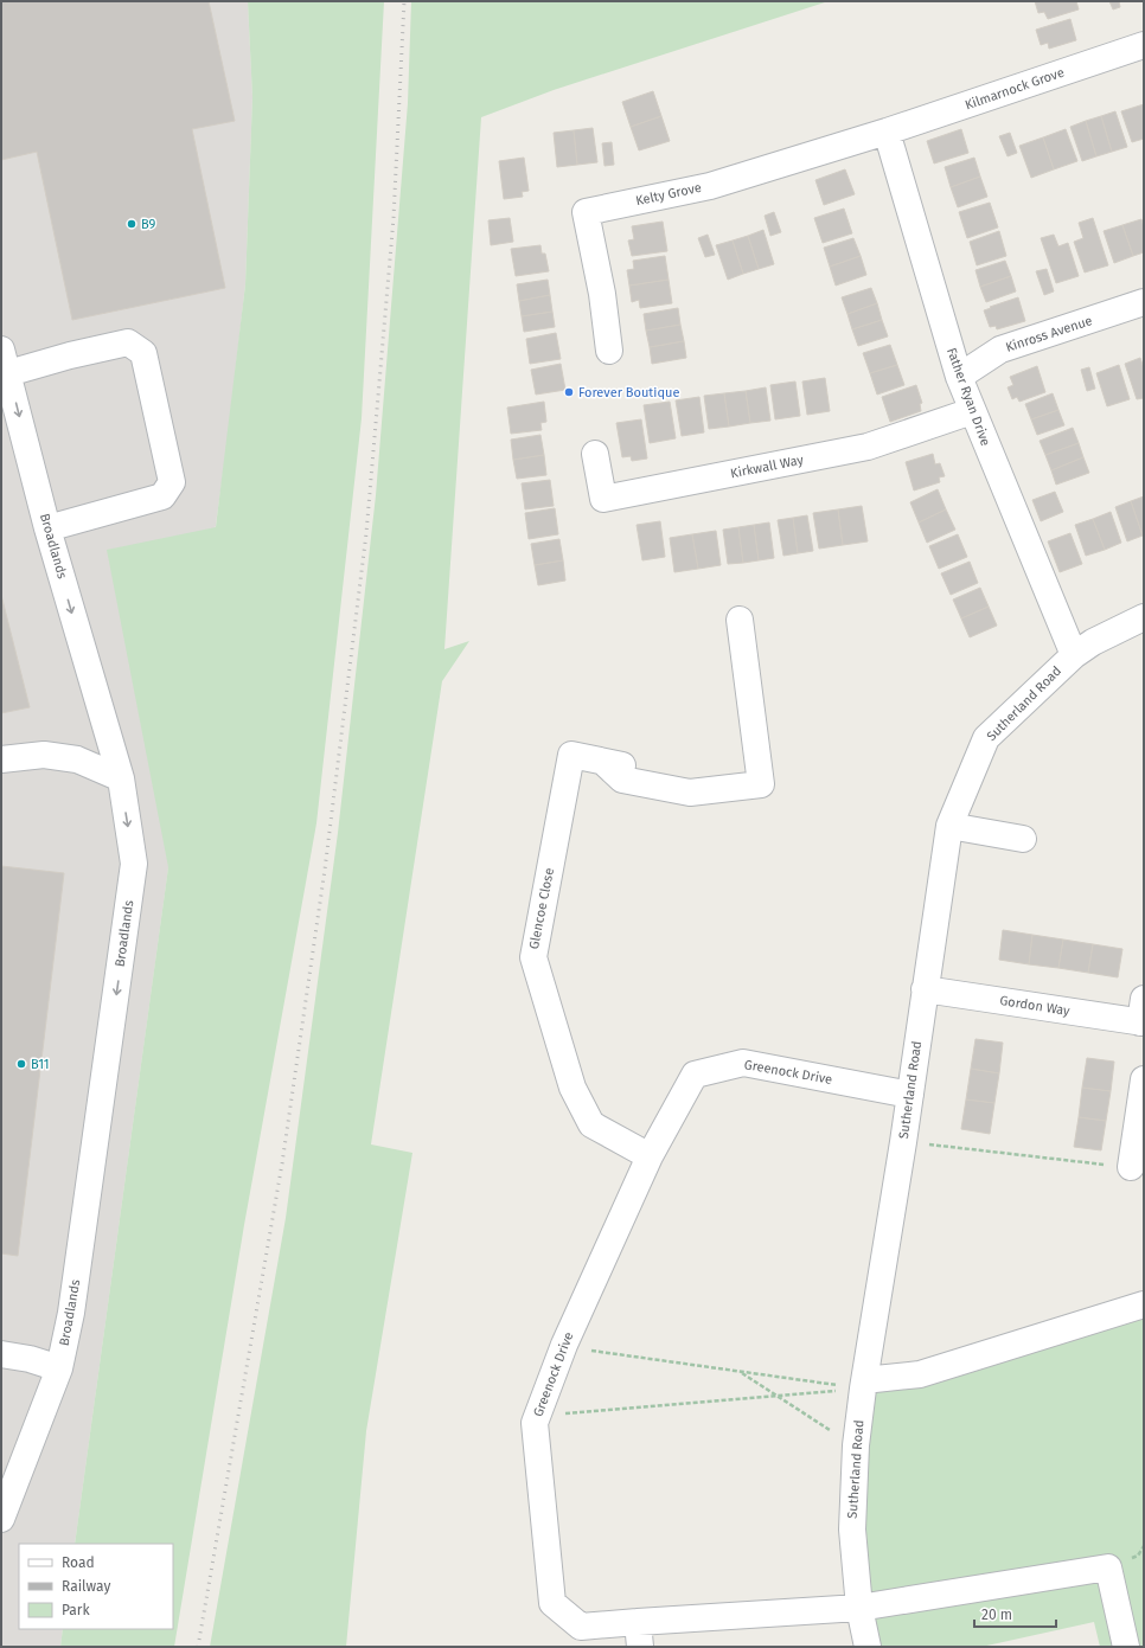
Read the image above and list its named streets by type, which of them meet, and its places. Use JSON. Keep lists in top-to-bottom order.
{
  "streets": {
    "street": [
      "Kilmarnock Grove",
      "Kelty Grove",
      "Kinross Avenue",
      "Father Ryan Drive",
      "Kirkwall Way",
      "Broadlands",
      "Sutherland Road",
      "Glencoe Close",
      "Gordon Way",
      "Greenock Drive"
    ]
  },
  "crossings": [
    ["Kilmarnock Grove", "Kelty Grove"],
    ["Kilmarnock Grove", "Father Ryan Drive"],
    ["Kelty Grove", "Father Ryan Drive"],
    ["Kinross Avenue", "Father Ryan Drive"],
    ["Father Ryan Drive", "Kirkwall Way"],
    ["Father Ryan Drive", "Sutherland Road"],
    ["Sutherland Road", "Gordon Way"],
    ["Sutherland Road", "Greenock Drive"],
    ["Glencoe Close", "Greenock Drive"]
  ],
  "one_way": ["Broadlands"],
  "places": ["B9", "Forever Boutique", "B11"],
  "legend": ["Road", "Railway", "Park"],
  "scale_bar": "20 m"
}
